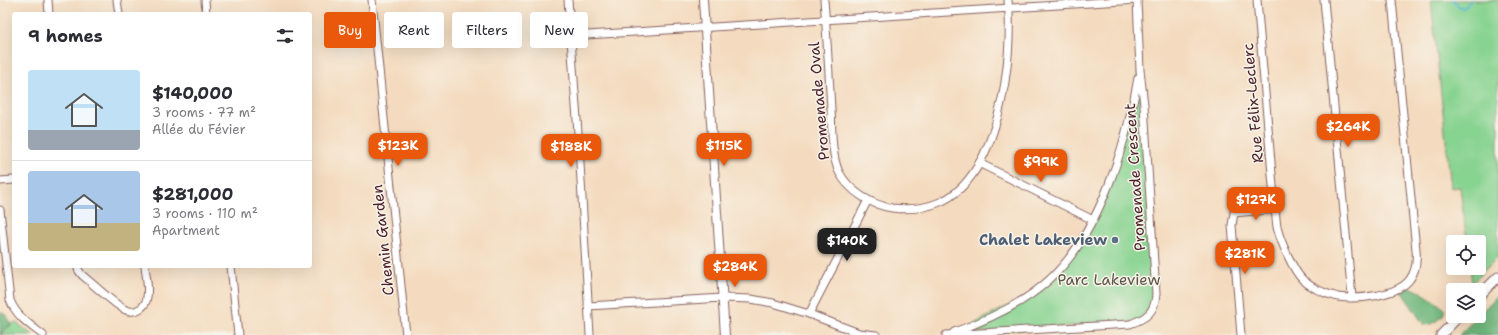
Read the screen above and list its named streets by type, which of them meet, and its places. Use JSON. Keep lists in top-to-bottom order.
{
  "streets": {
    "street": [
      "Promenade Oval",
      "Rue Félix-Leclerc",
      "Promenade Crescent",
      "Chemin Garden"
    ]
  },
  "parks": ["Parc Lakeview"],
  "places": ["Chalet Lakeview"],
  "page": {
    "chip": [
      "Buy",
      "Rent",
      "Filters",
      "New"
    ],
    "heading": "9 homes",
    "list": [
      {
        "name": "$140,000",
        "note": "3 rooms · 77 m² · Allée du Févier"
      },
      {
        "name": "$281,000",
        "note": "3 rooms · 110 m² · Apartment"
      }
    ],
    "price": [
      "$264K",
      "$123K",
      "$115K",
      "$188K",
      "$99K",
      "$127K",
      "$140K",
      "$281K",
      "$284K"
    ]
  }
}
